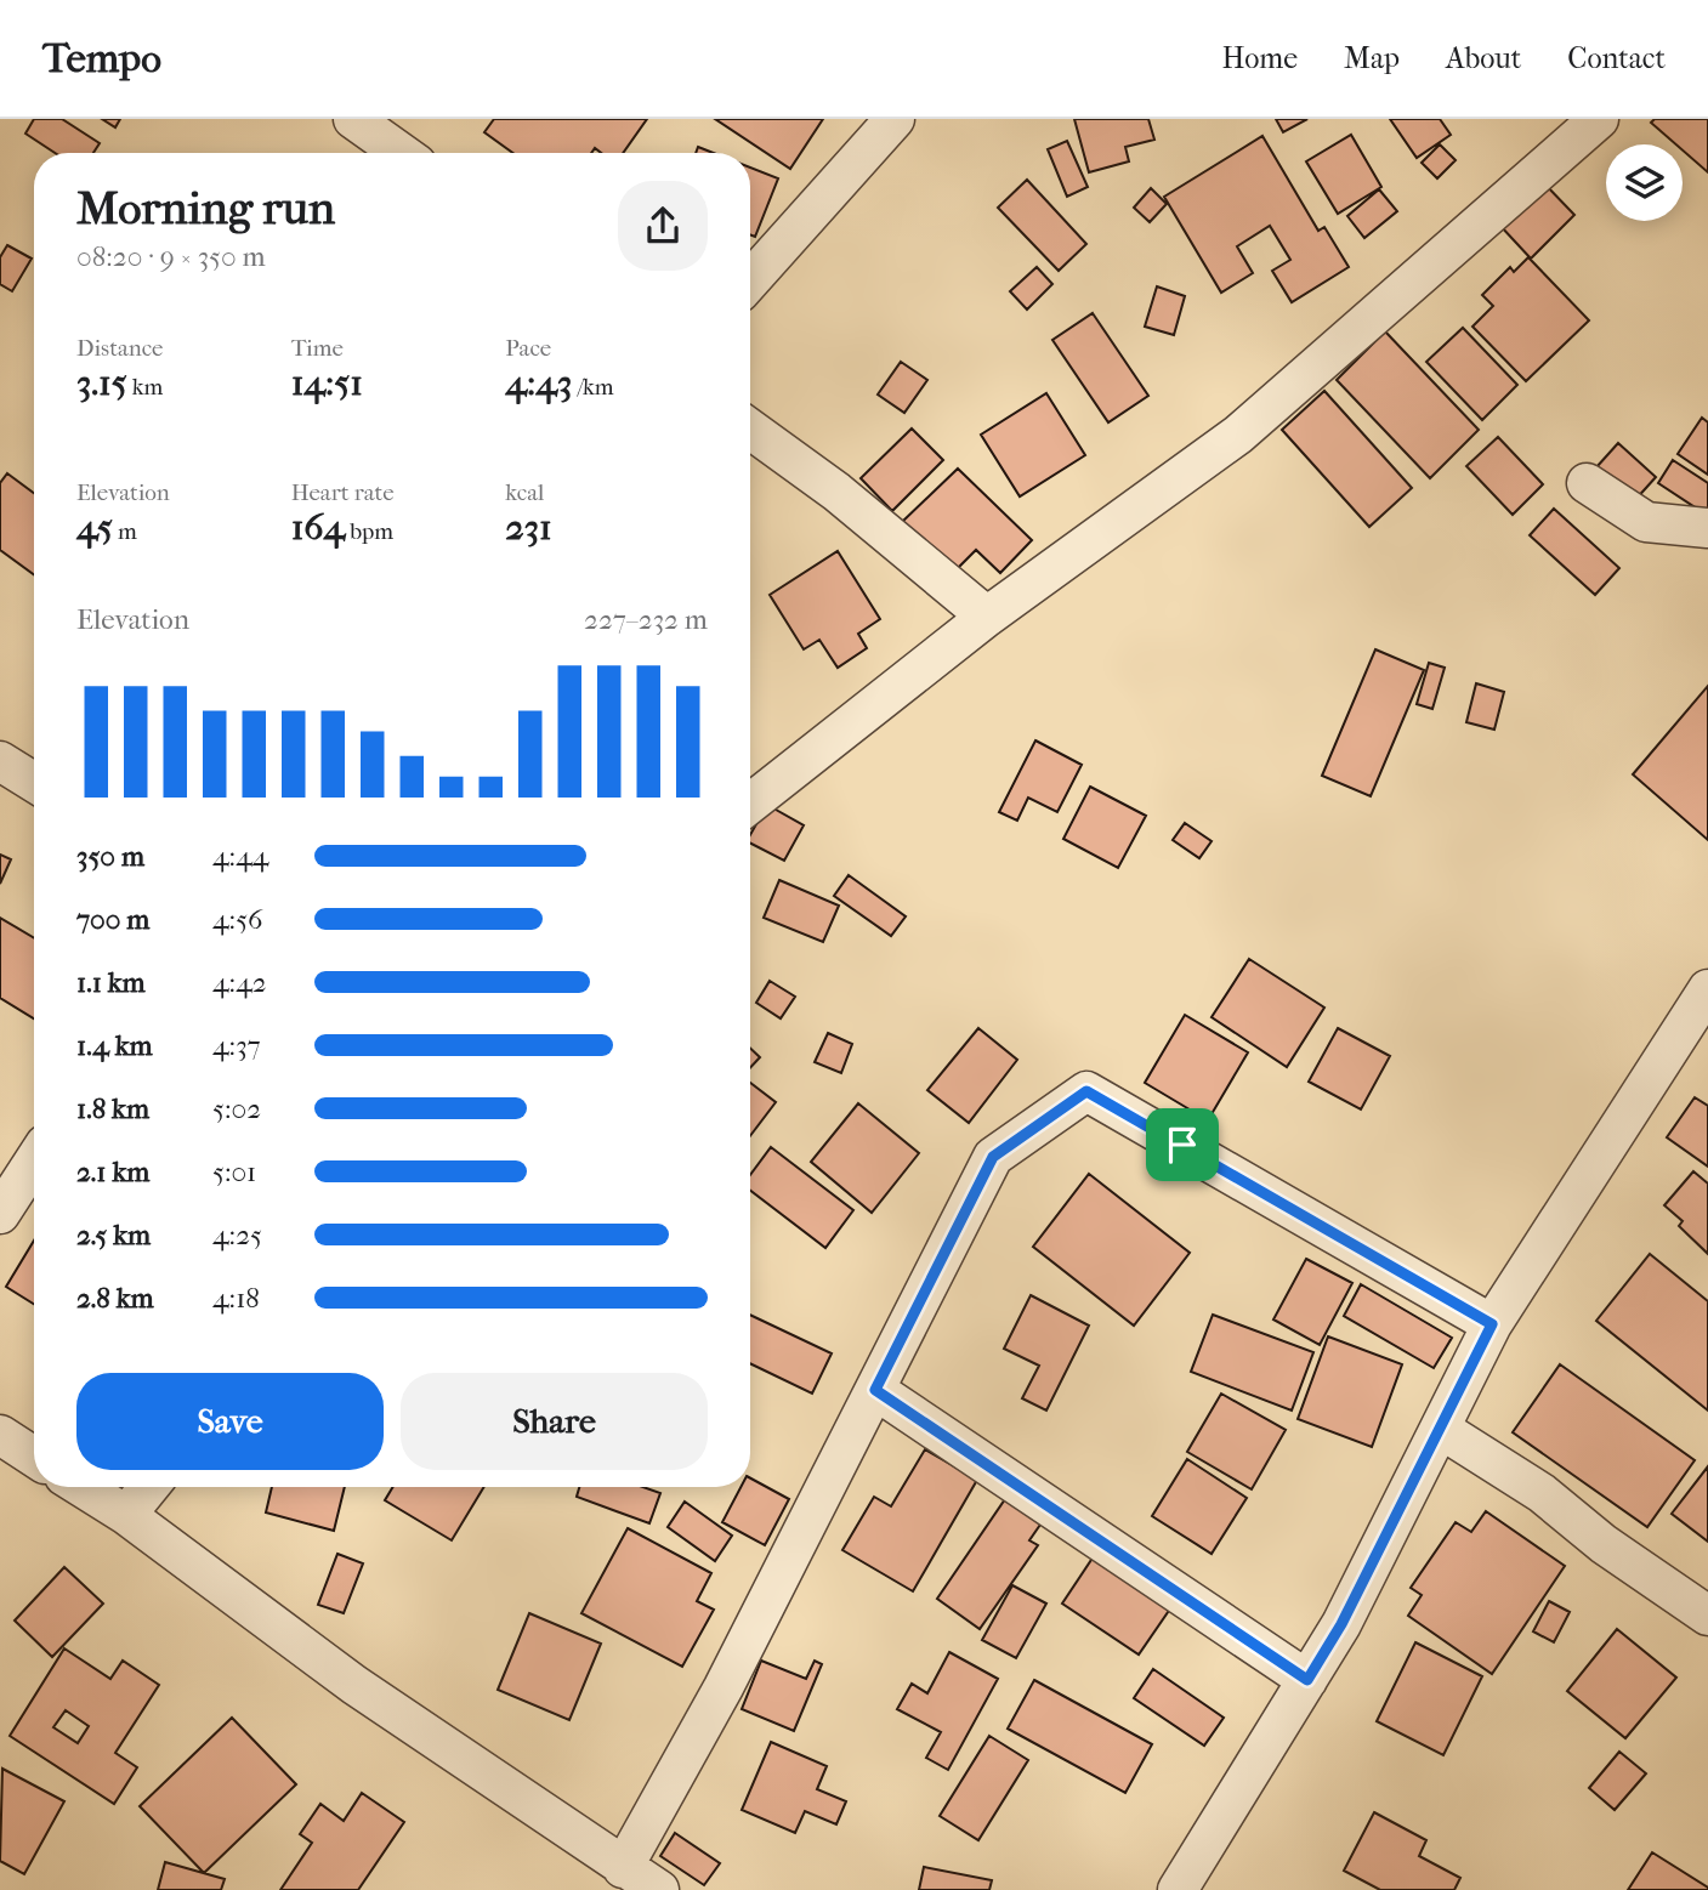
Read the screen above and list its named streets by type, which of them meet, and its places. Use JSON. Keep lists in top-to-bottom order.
{
  "page": {
    "header": "Tempo",
    "nav": [
      "Home",
      "Map",
      "About",
      "Contact"
    ],
    "heading": ["Morning run", "08:20 · 9 × 350 m"],
    "stats": [
      ["Distance", "3.15 km"],
      ["Time", "14:51"],
      ["Pace", "4:43 /km"],
      ["Elevation", "45 m"],
      ["Heart rate", "164 bpm"],
      ["kcal", "231"]
    ],
    "chart": ["Elevation", "227–232 m"],
    "list": [
      {
        "name": "350 m",
        "note": "4:44"
      },
      {
        "name": "700 m",
        "note": "4:56"
      },
      {
        "name": "1.1 km",
        "note": "4:42"
      },
      {
        "name": "1.4 km",
        "note": "4:37"
      },
      {
        "name": "1.8 km",
        "note": "5:02"
      },
      {
        "name": "2.1 km",
        "note": "5:01"
      },
      {
        "name": "2.5 km",
        "note": "4:25"
      },
      {
        "name": "2.8 km",
        "note": "4:18"
      }
    ],
    "buttons": ["Save", "Share"]
  }
}
